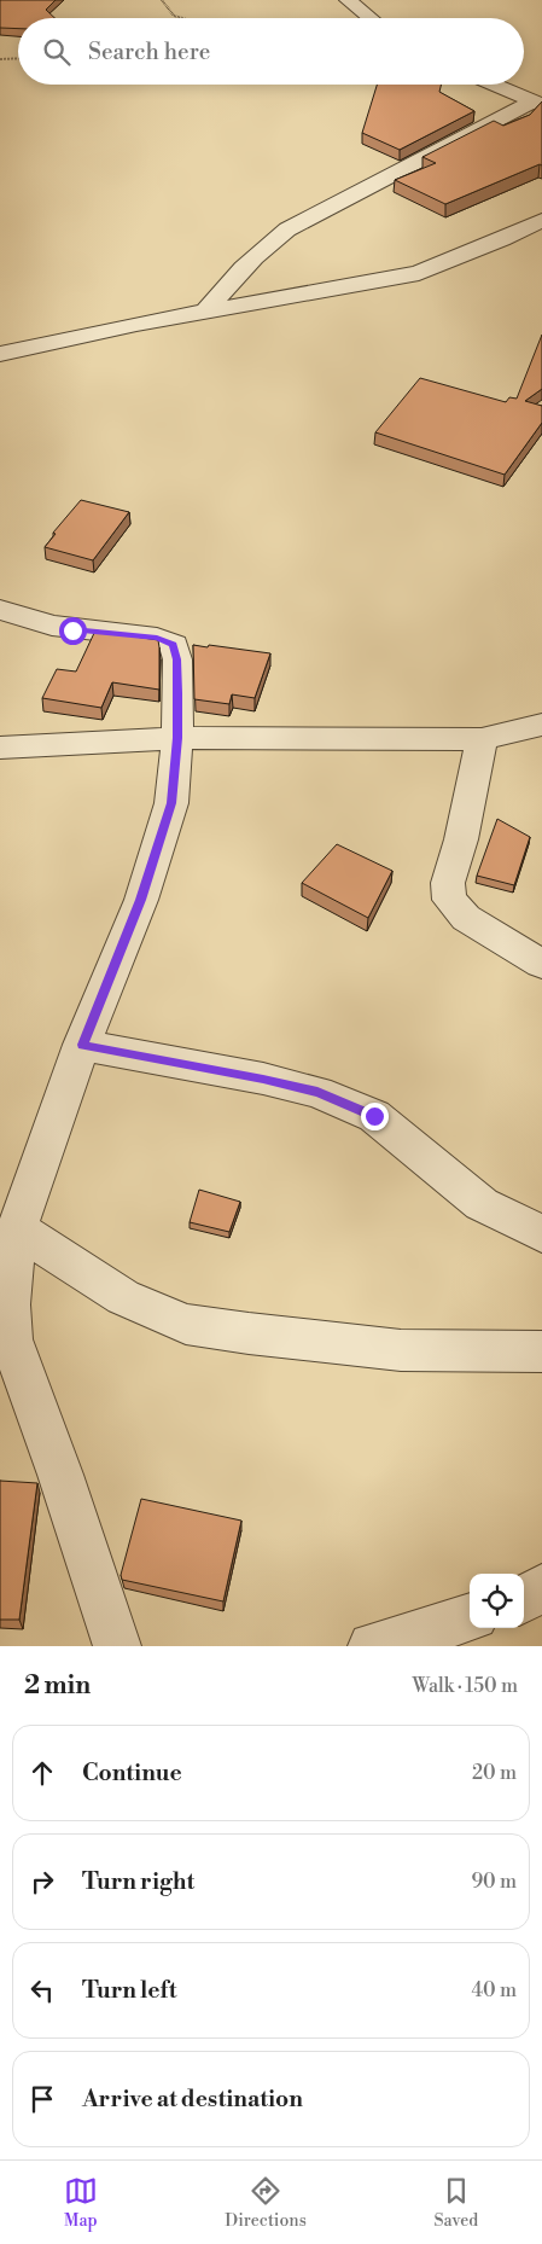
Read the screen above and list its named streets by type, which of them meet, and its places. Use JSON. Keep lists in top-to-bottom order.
{
  "page": {
    "search": "Search here",
    "heading": ["2 min", "Walk · 150 m"],
    "list": [
      ["Continue", "20 m"],
      ["Turn right", "90 m"],
      ["Turn left", "40 m"],
      "Arrive at destination"
    ],
    "nav": ["Map", "Directions", "Saved"]
  }
}
